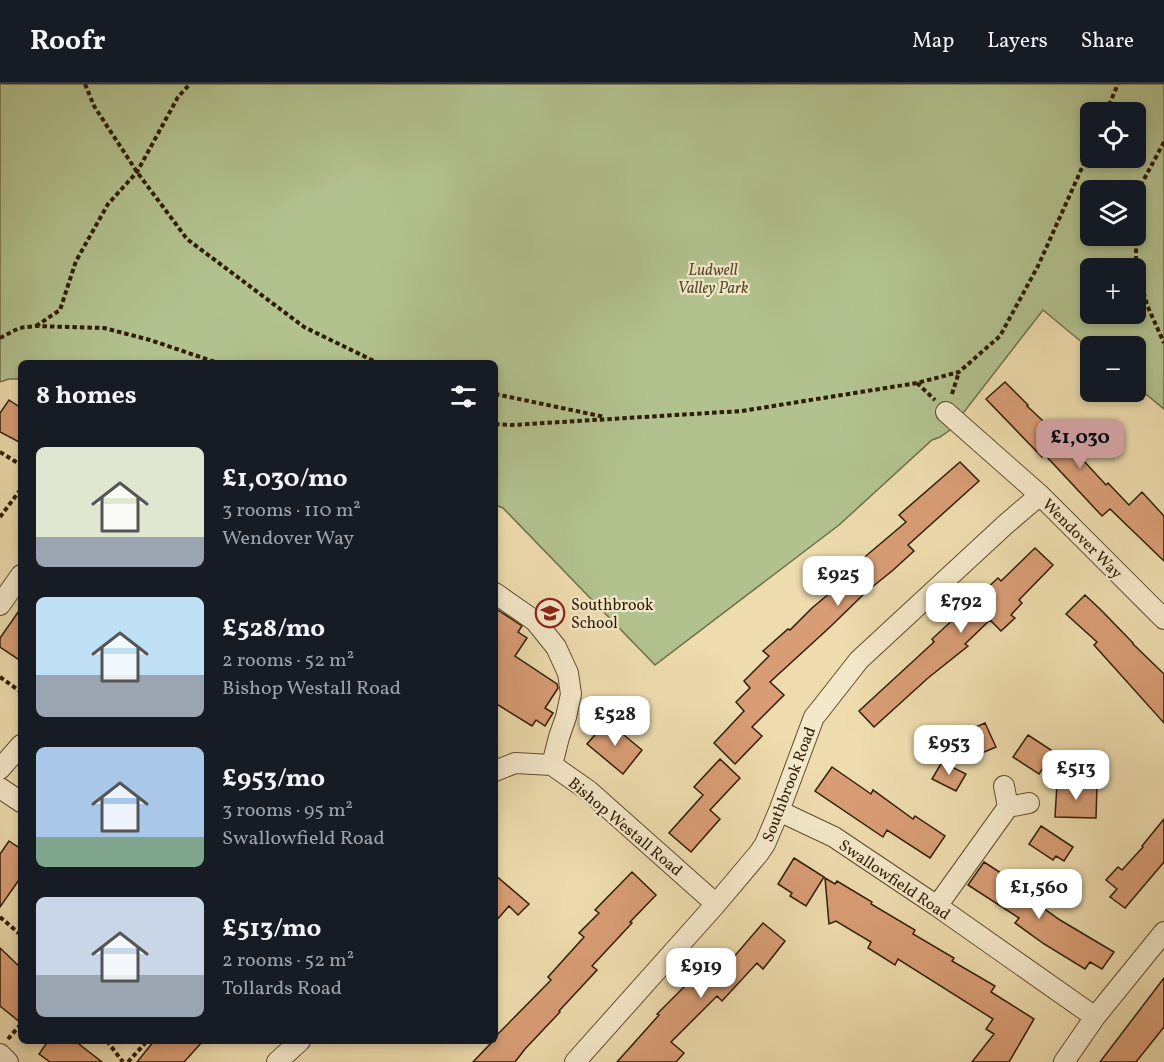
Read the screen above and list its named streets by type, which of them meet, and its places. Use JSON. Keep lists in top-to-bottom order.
{
  "streets": {
    "street": [
      "Wendover Way",
      "Southbrook Road",
      "Bishop Westall Road",
      "Swallowfield Road"
    ]
  },
  "crossings": [
    ["Wendover Way", "Southbrook Road"],
    ["Southbrook Road", "Bishop Westall Road"],
    ["Southbrook Road", "Swallowfield Road"]
  ],
  "parks": ["Ludwell Valley Park"],
  "places": {
    "school or university": ["Southbrook School"]
  },
  "page": {
    "header": "Roofr",
    "nav": ["Map", "Layers", "Share"],
    "map_buttons": ["+", "−"],
    "heading": "8 homes",
    "price": [
      "£1,030",
      "£925",
      "£792",
      "£528",
      "£953",
      "£513",
      "£1,560",
      "£919"
    ],
    "list": [
      {
        "name": "£1,030/mo",
        "note": "3 rooms · 110 m² · Wendover Way"
      },
      {
        "name": "£528/mo",
        "note": "2 rooms · 52 m² · Bishop Westall Road"
      },
      {
        "name": "£953/mo",
        "note": "3 rooms · 95 m² · Swallowfield Road"
      },
      {
        "name": "£513/mo",
        "note": "2 rooms · 52 m² · Tollards Road"
      }
    ]
  }
}
